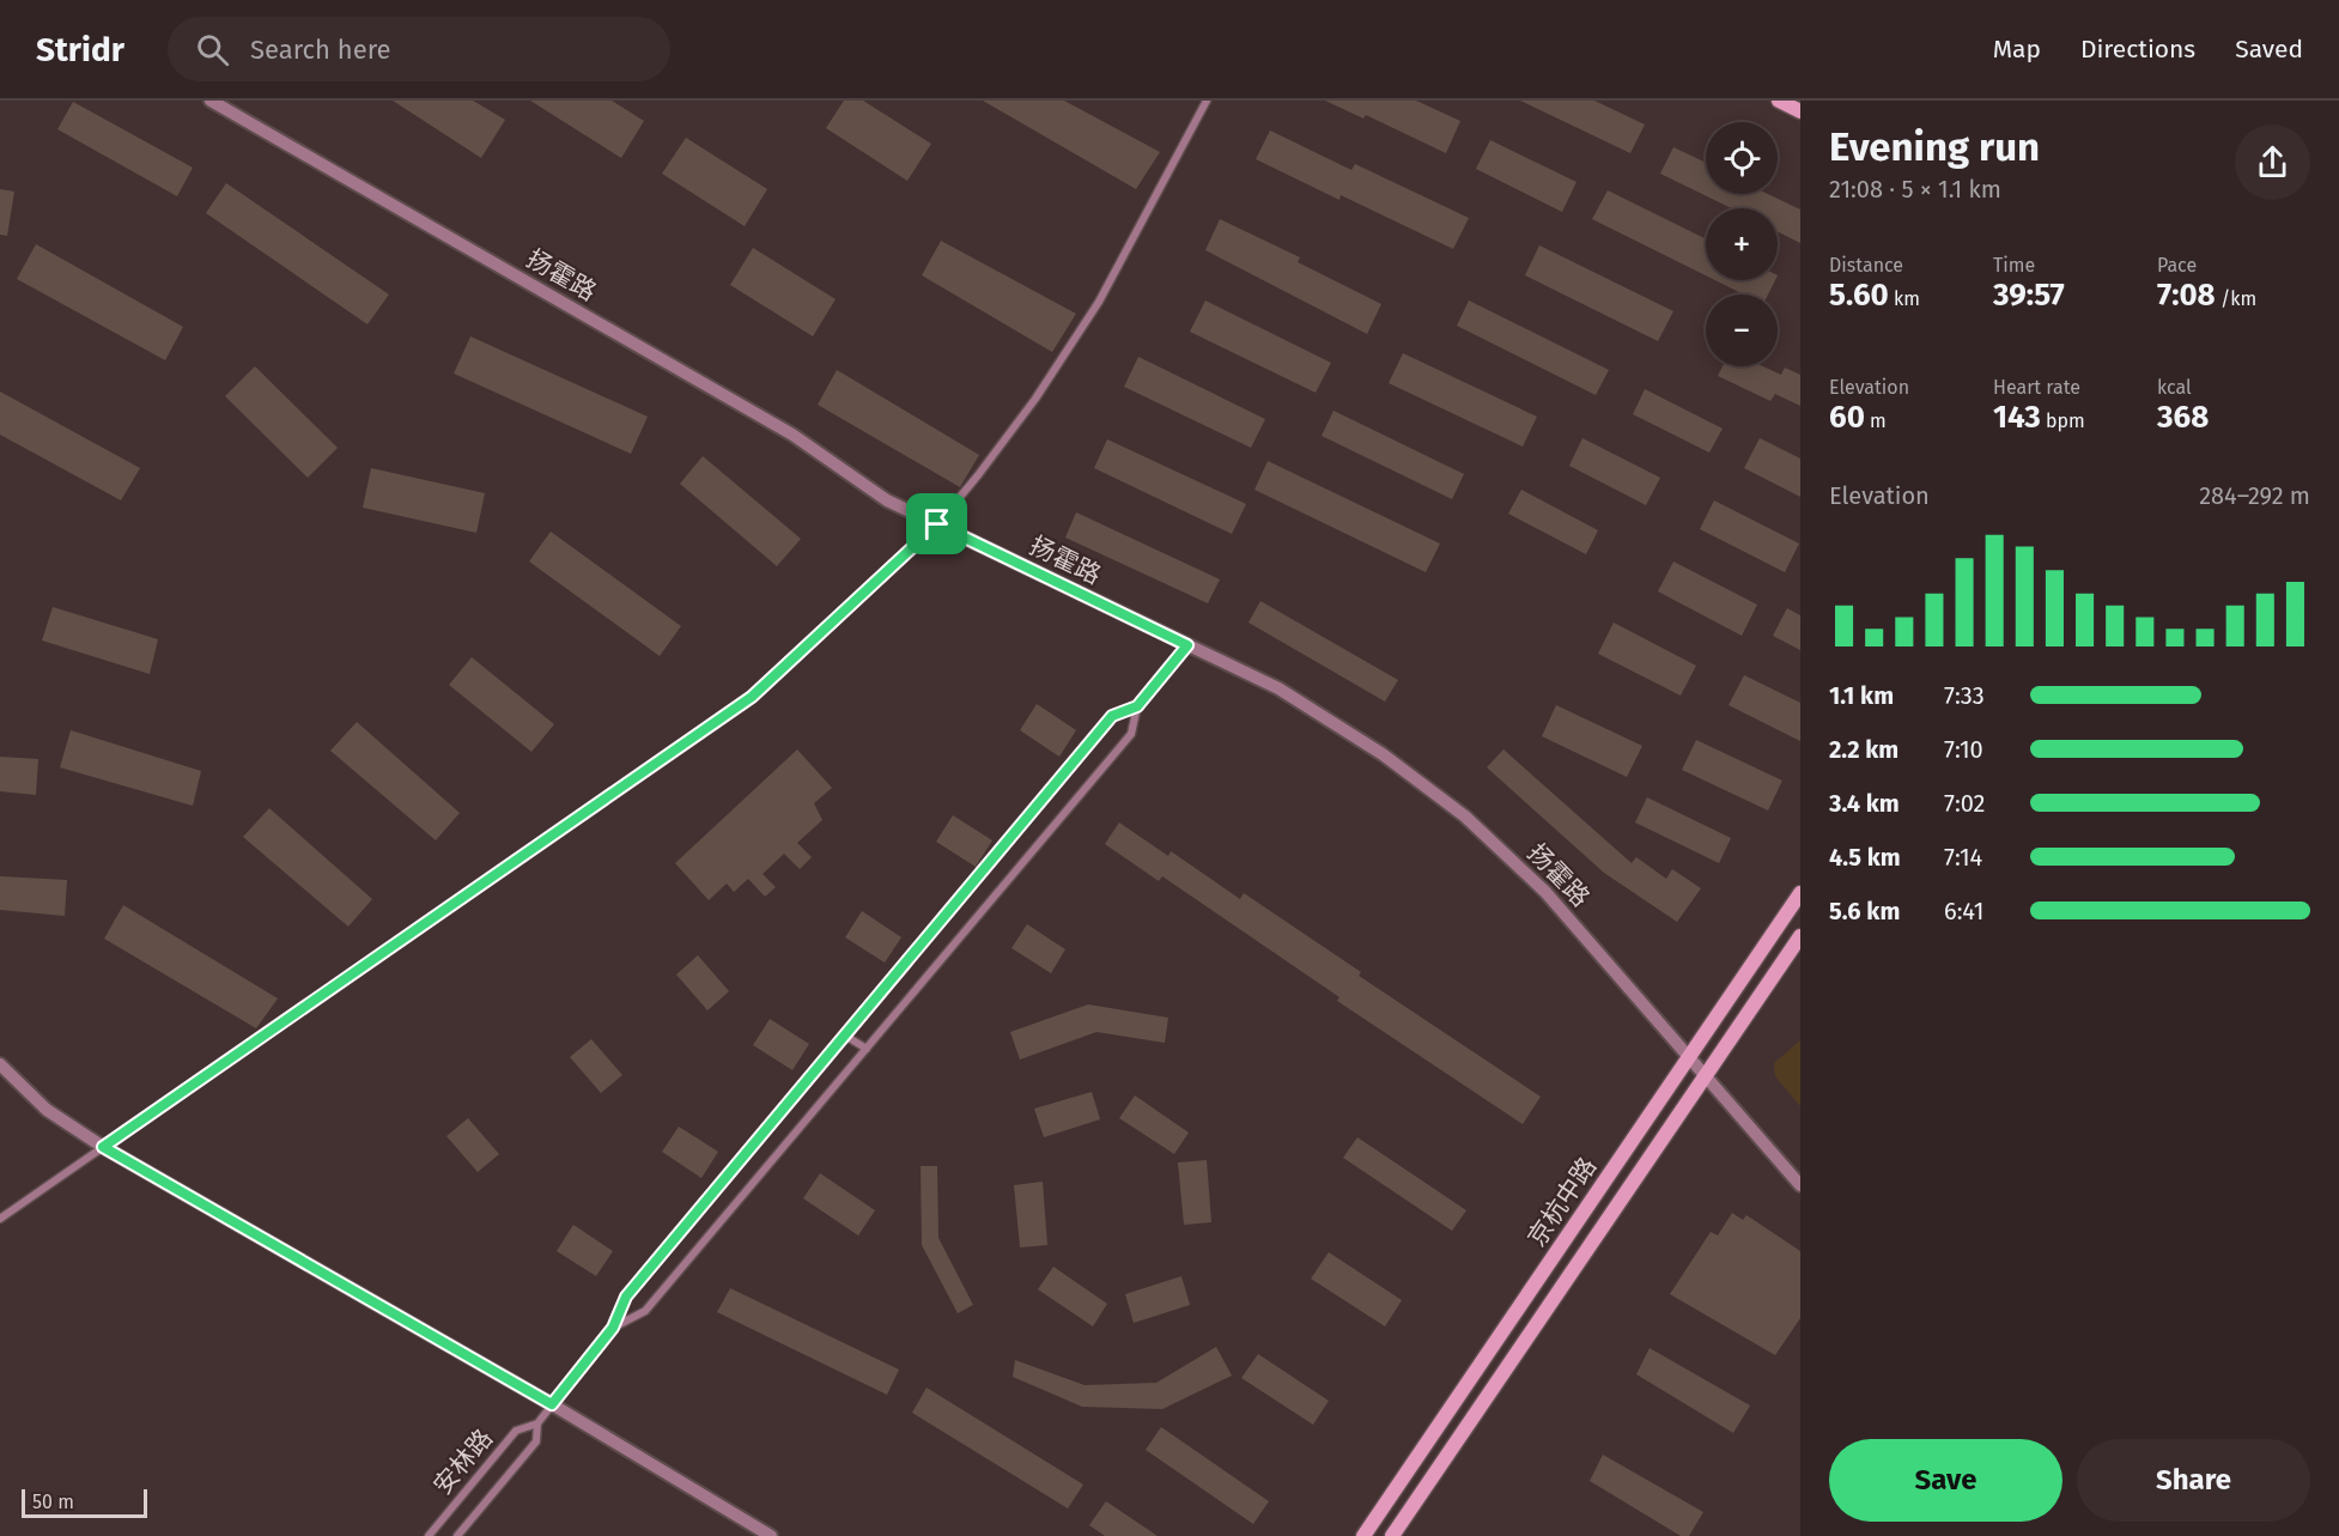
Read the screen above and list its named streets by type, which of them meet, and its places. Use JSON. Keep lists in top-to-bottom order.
{
  "streets": {
    "main road": ["京杭中路"],
    "street": ["扬霍路", "安林路"]
  },
  "crossings": [
    ["扬霍路", "京杭中路"],
    ["扬霍路", "安林路"]
  ],
  "scale_bar": "50 m",
  "page": {
    "header": "Stridr",
    "search": "Search here",
    "nav": ["Map", "Directions", "Saved"],
    "heading": ["Evening run", "21:08 · 5 × 1.1 km"],
    "map_buttons": ["+", "−"],
    "stats": [
      ["Distance", "5.60 km"],
      ["Time", "39:57"],
      ["Pace", "7:08 /km"],
      ["Elevation", "60 m"],
      ["Heart rate", "143 bpm"],
      ["kcal", "368"]
    ],
    "chart": ["Elevation", "284–292 m"],
    "list": [
      {
        "name": "1.1 km",
        "note": "7:33"
      },
      {
        "name": "2.2 km",
        "note": "7:10"
      },
      {
        "name": "3.4 km",
        "note": "7:02"
      },
      {
        "name": "4.5 km",
        "note": "7:14"
      },
      {
        "name": "5.6 km",
        "note": "6:41"
      }
    ],
    "buttons": ["Save", "Share"],
    "scale": "50 m"
  }
}
